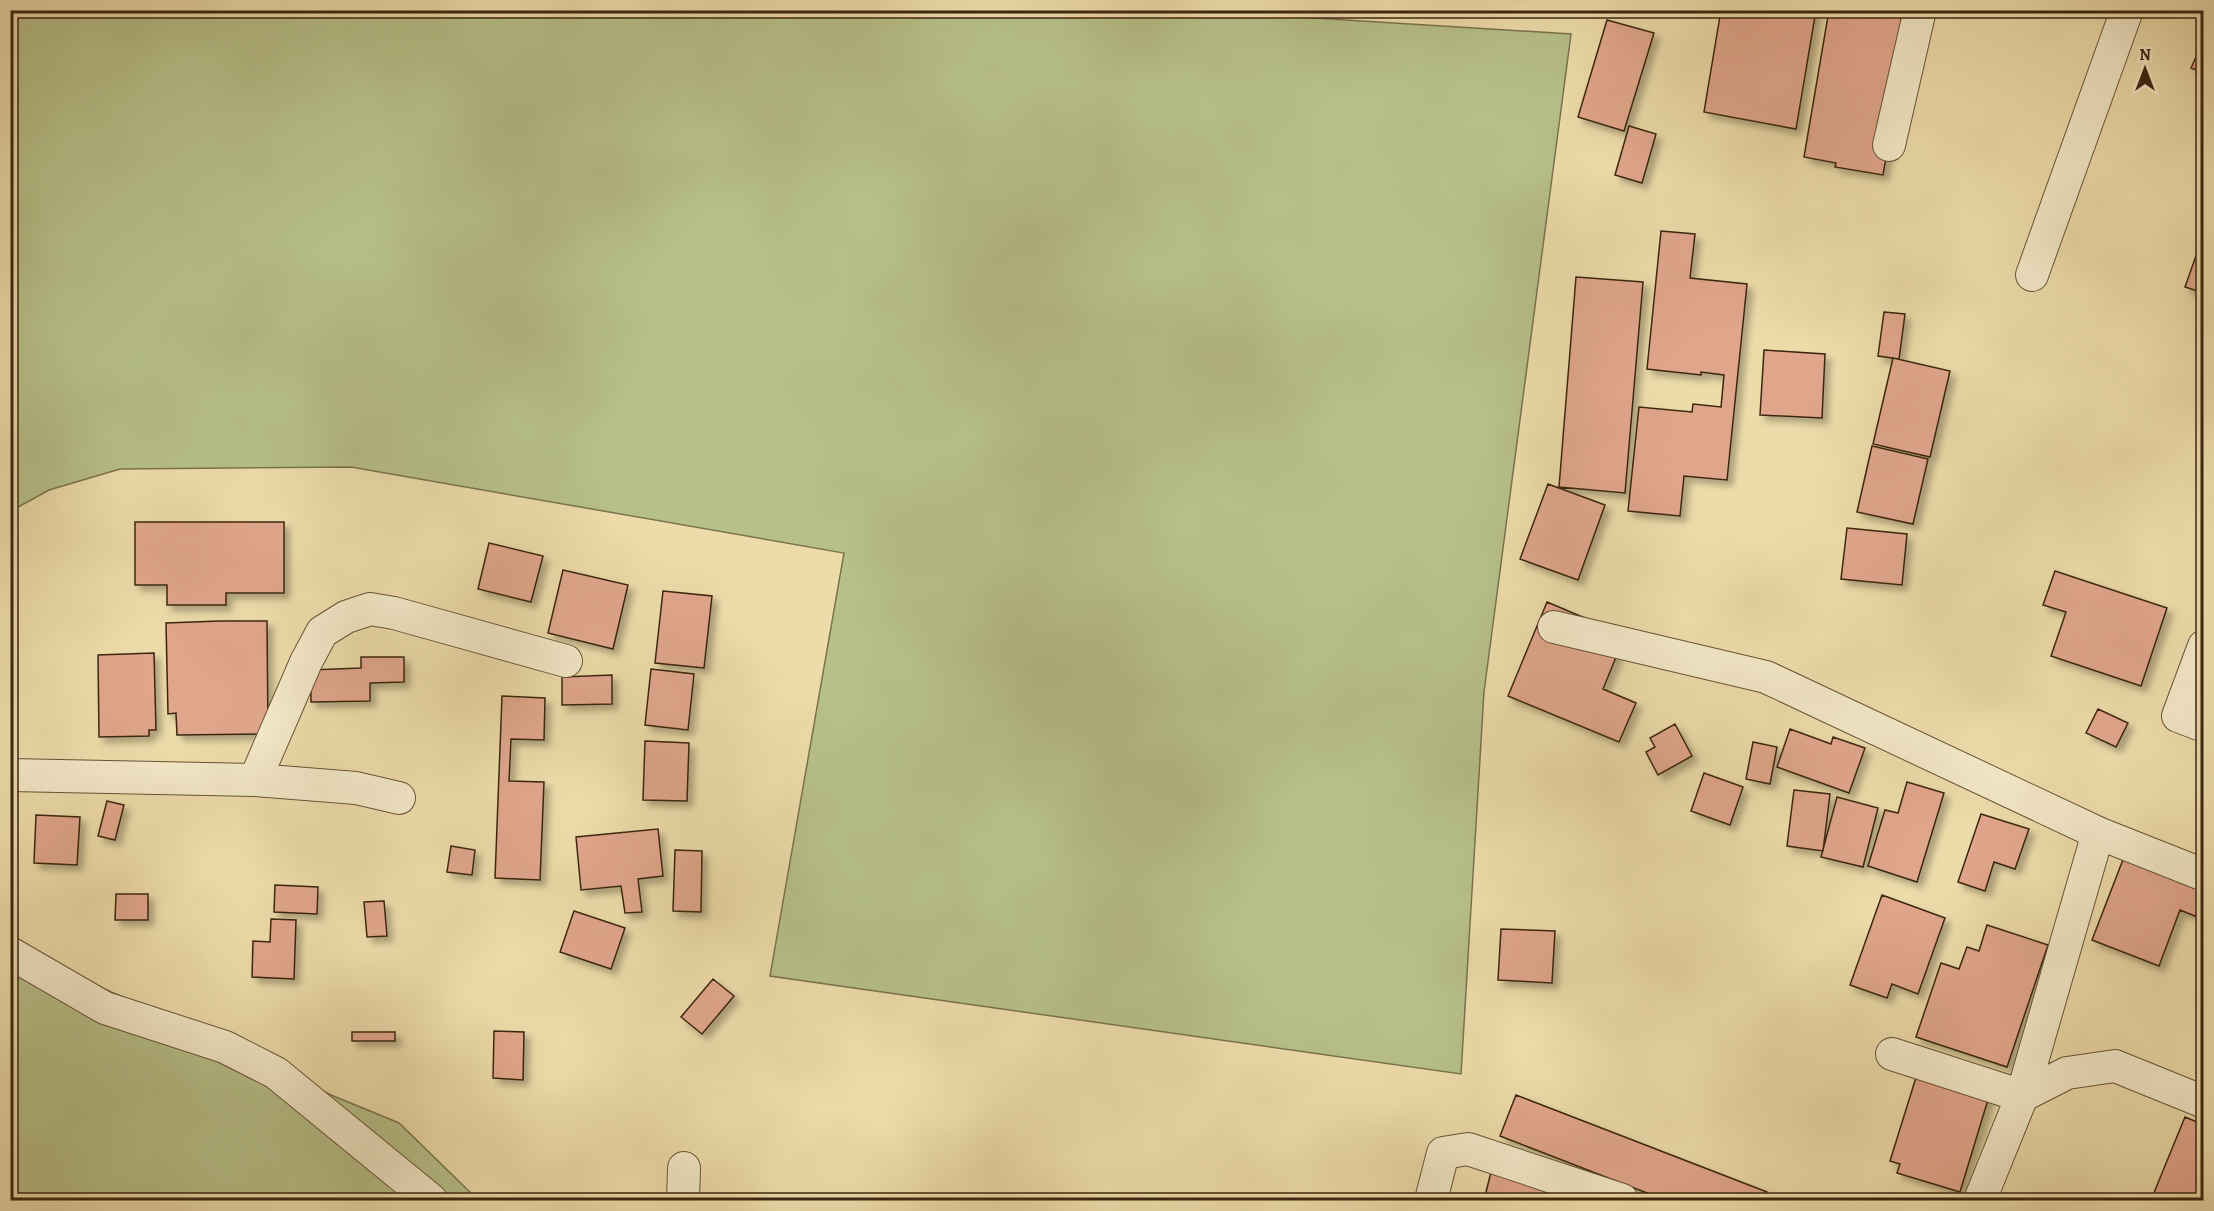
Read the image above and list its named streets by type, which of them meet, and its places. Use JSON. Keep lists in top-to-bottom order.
{
  "north": "top"
}
